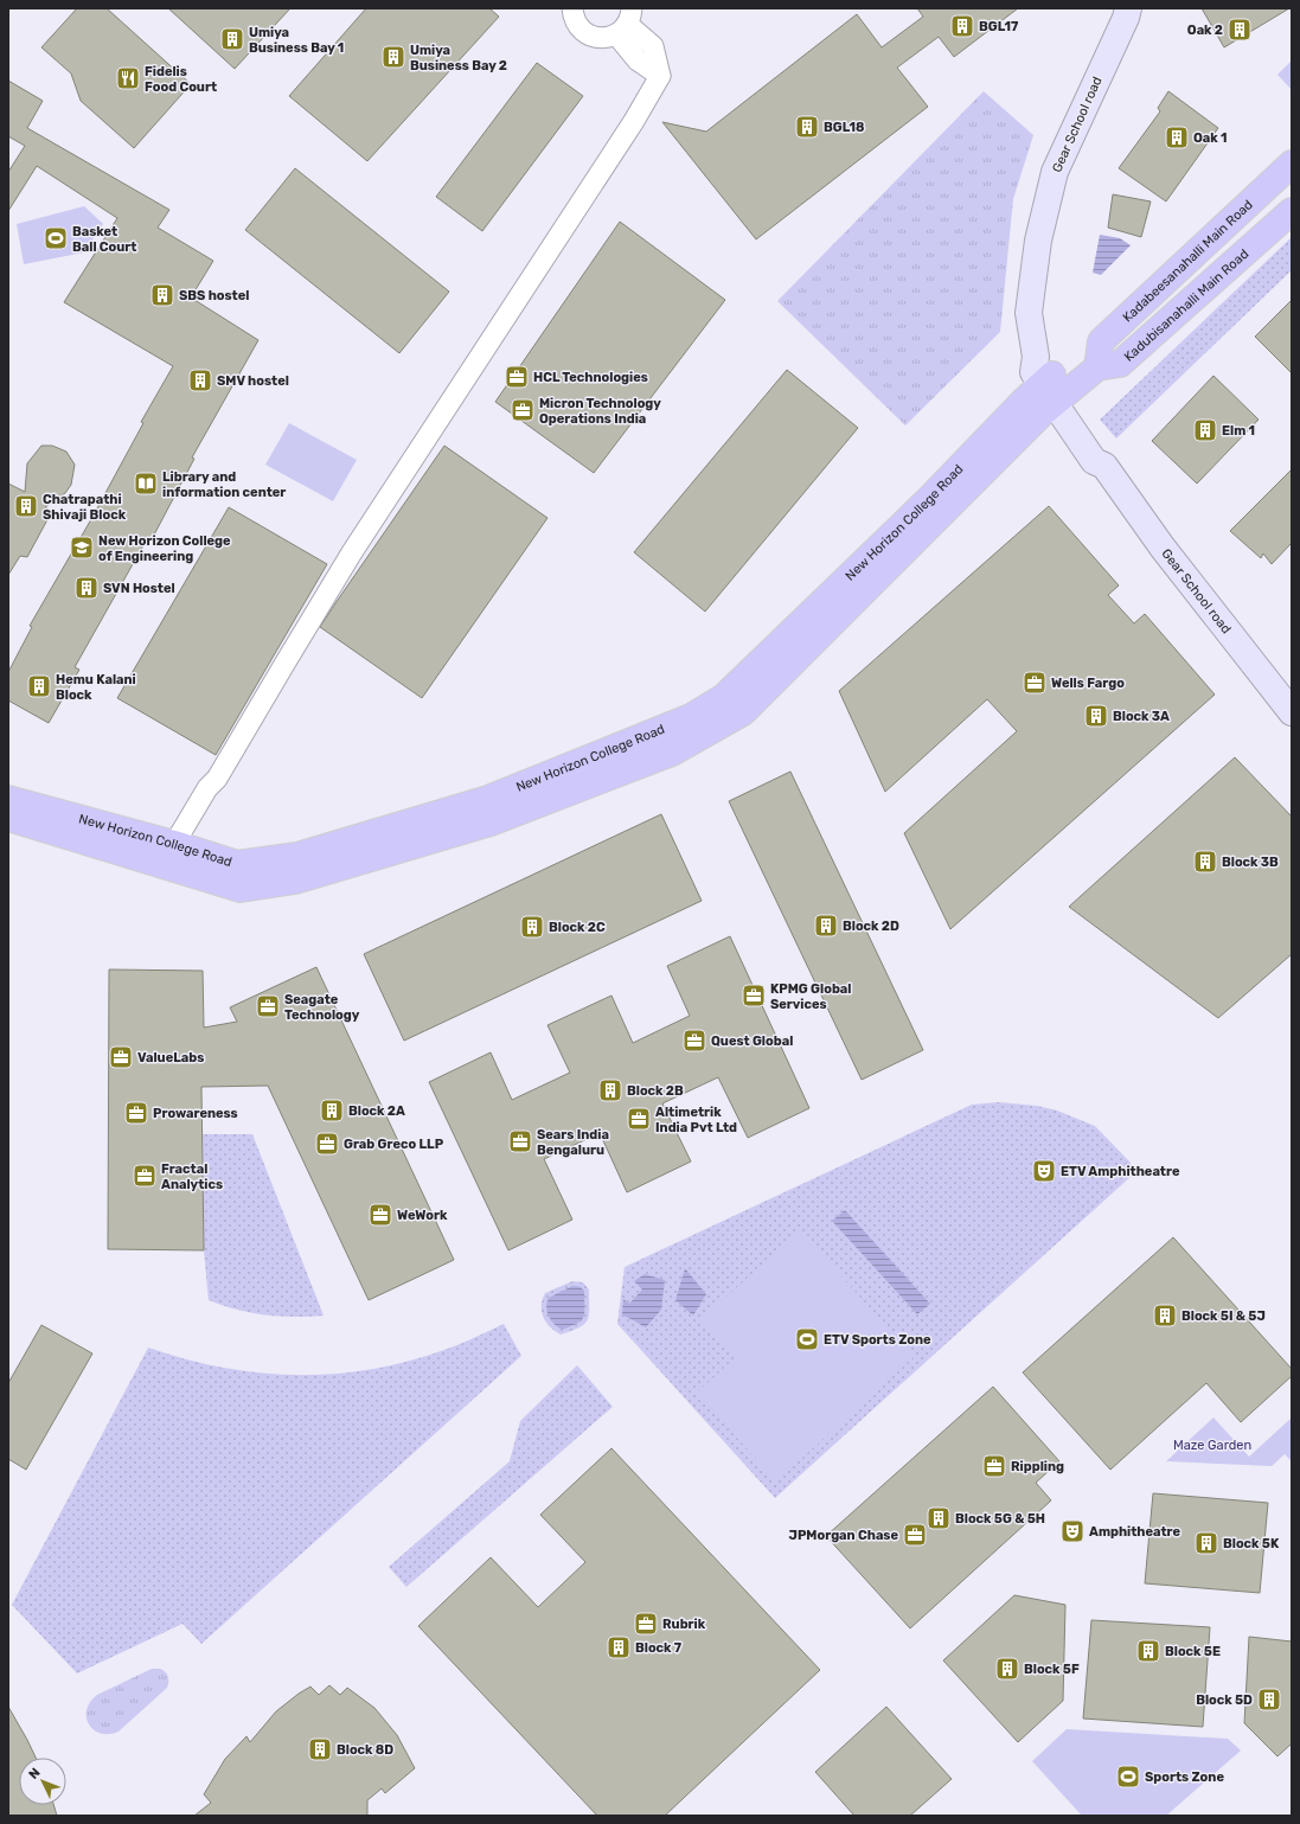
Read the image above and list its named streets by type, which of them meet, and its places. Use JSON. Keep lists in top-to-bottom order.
{
  "streets": {
    "main road": [
      "Gear School road",
      "Kadabeesanahalli Main Road",
      "Kadubisanahalli Main Road",
      "New Horizon College Road"
    ]
  },
  "crossings": [
    ["Gear School road", "Kadubisanahalli Main Road"],
    ["Gear School road", "New Horizon College Road"],
    ["Kadabeesanahalli Main Road", "Kadubisanahalli Main Road"],
    ["Kadubisanahalli Main Road", "New Horizon College Road"]
  ],
  "parks": ["Maze Garden"],
  "places": {
    "building": [
      "BGL17",
      "Oak 2",
      "Umiya Business Bay 1",
      "Umiya Business Bay 2",
      "BGL18",
      "Oak 1",
      "SBS hostel",
      "SMV hostel",
      "Elm 1",
      "Chatrapathi Shivaji Block",
      "SVN Hostel",
      "Hemu Kalani Block",
      "Block 3A",
      "Block 3B",
      "Block 2D",
      "Block 2C",
      "Block 2B",
      "Block 2A",
      "Block 5I & 5J",
      "Block 5G & 5H",
      "Block 5K",
      "Block 7",
      "Block 5E",
      "Block 5F",
      "Block 5D",
      "Block 8D"
    ],
    "restaurant": ["Fidelis Food Court"],
    "sports": ["Basket Ball Court", "ETV Sports Zone", "Sports Zone"],
    "office": [
      "HCL Technologies",
      "Micron Technology Operations India",
      "Wells Fargo",
      "KPMG Global Services",
      "Seagate Technology",
      "Quest Global",
      "ValueLabs",
      "Prowareness",
      "Altimetrik India Pvt Ltd",
      "Sears India Bengaluru",
      "Grab Greco LLP",
      "Fractal Analytics",
      "WeWork",
      "Rippling",
      "JPMorgan Chase",
      "Rubrik"
    ],
    "library": ["Library and information center"],
    "school or university": ["New Horizon College of Engineering"],
    "theatre": ["ETV Amphitheatre", "Amphitheatre"]
  },
  "north": "top left"
}
